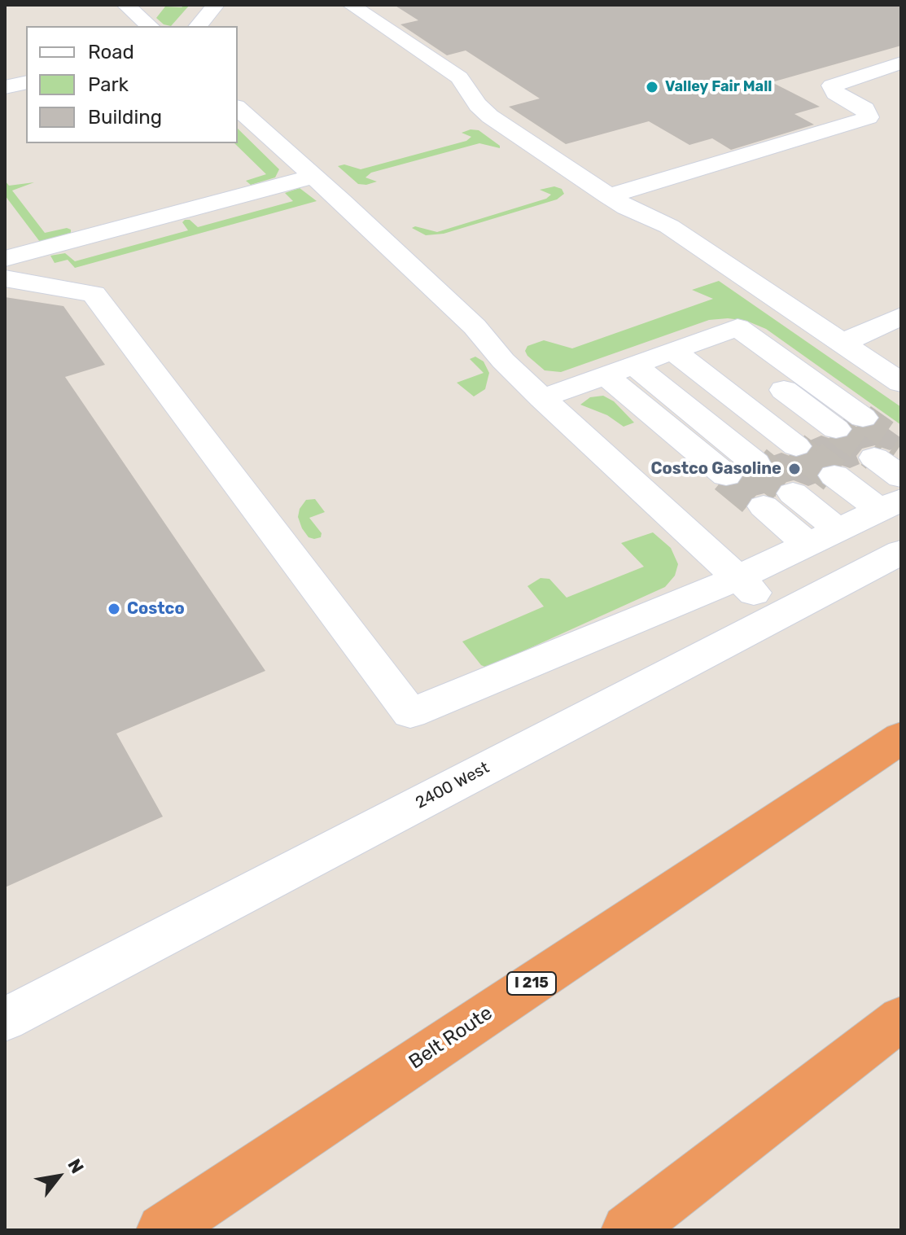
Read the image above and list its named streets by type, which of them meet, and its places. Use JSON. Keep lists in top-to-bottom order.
{
  "streets": {
    "highway": ["I 215", "Belt Route"],
    "street": ["2400 West"]
  },
  "places": ["Valley Fair Mall", "Costco Gasoline", "Costco"],
  "legend": ["Road", "Park", "Building"],
  "north": "top right"
}
